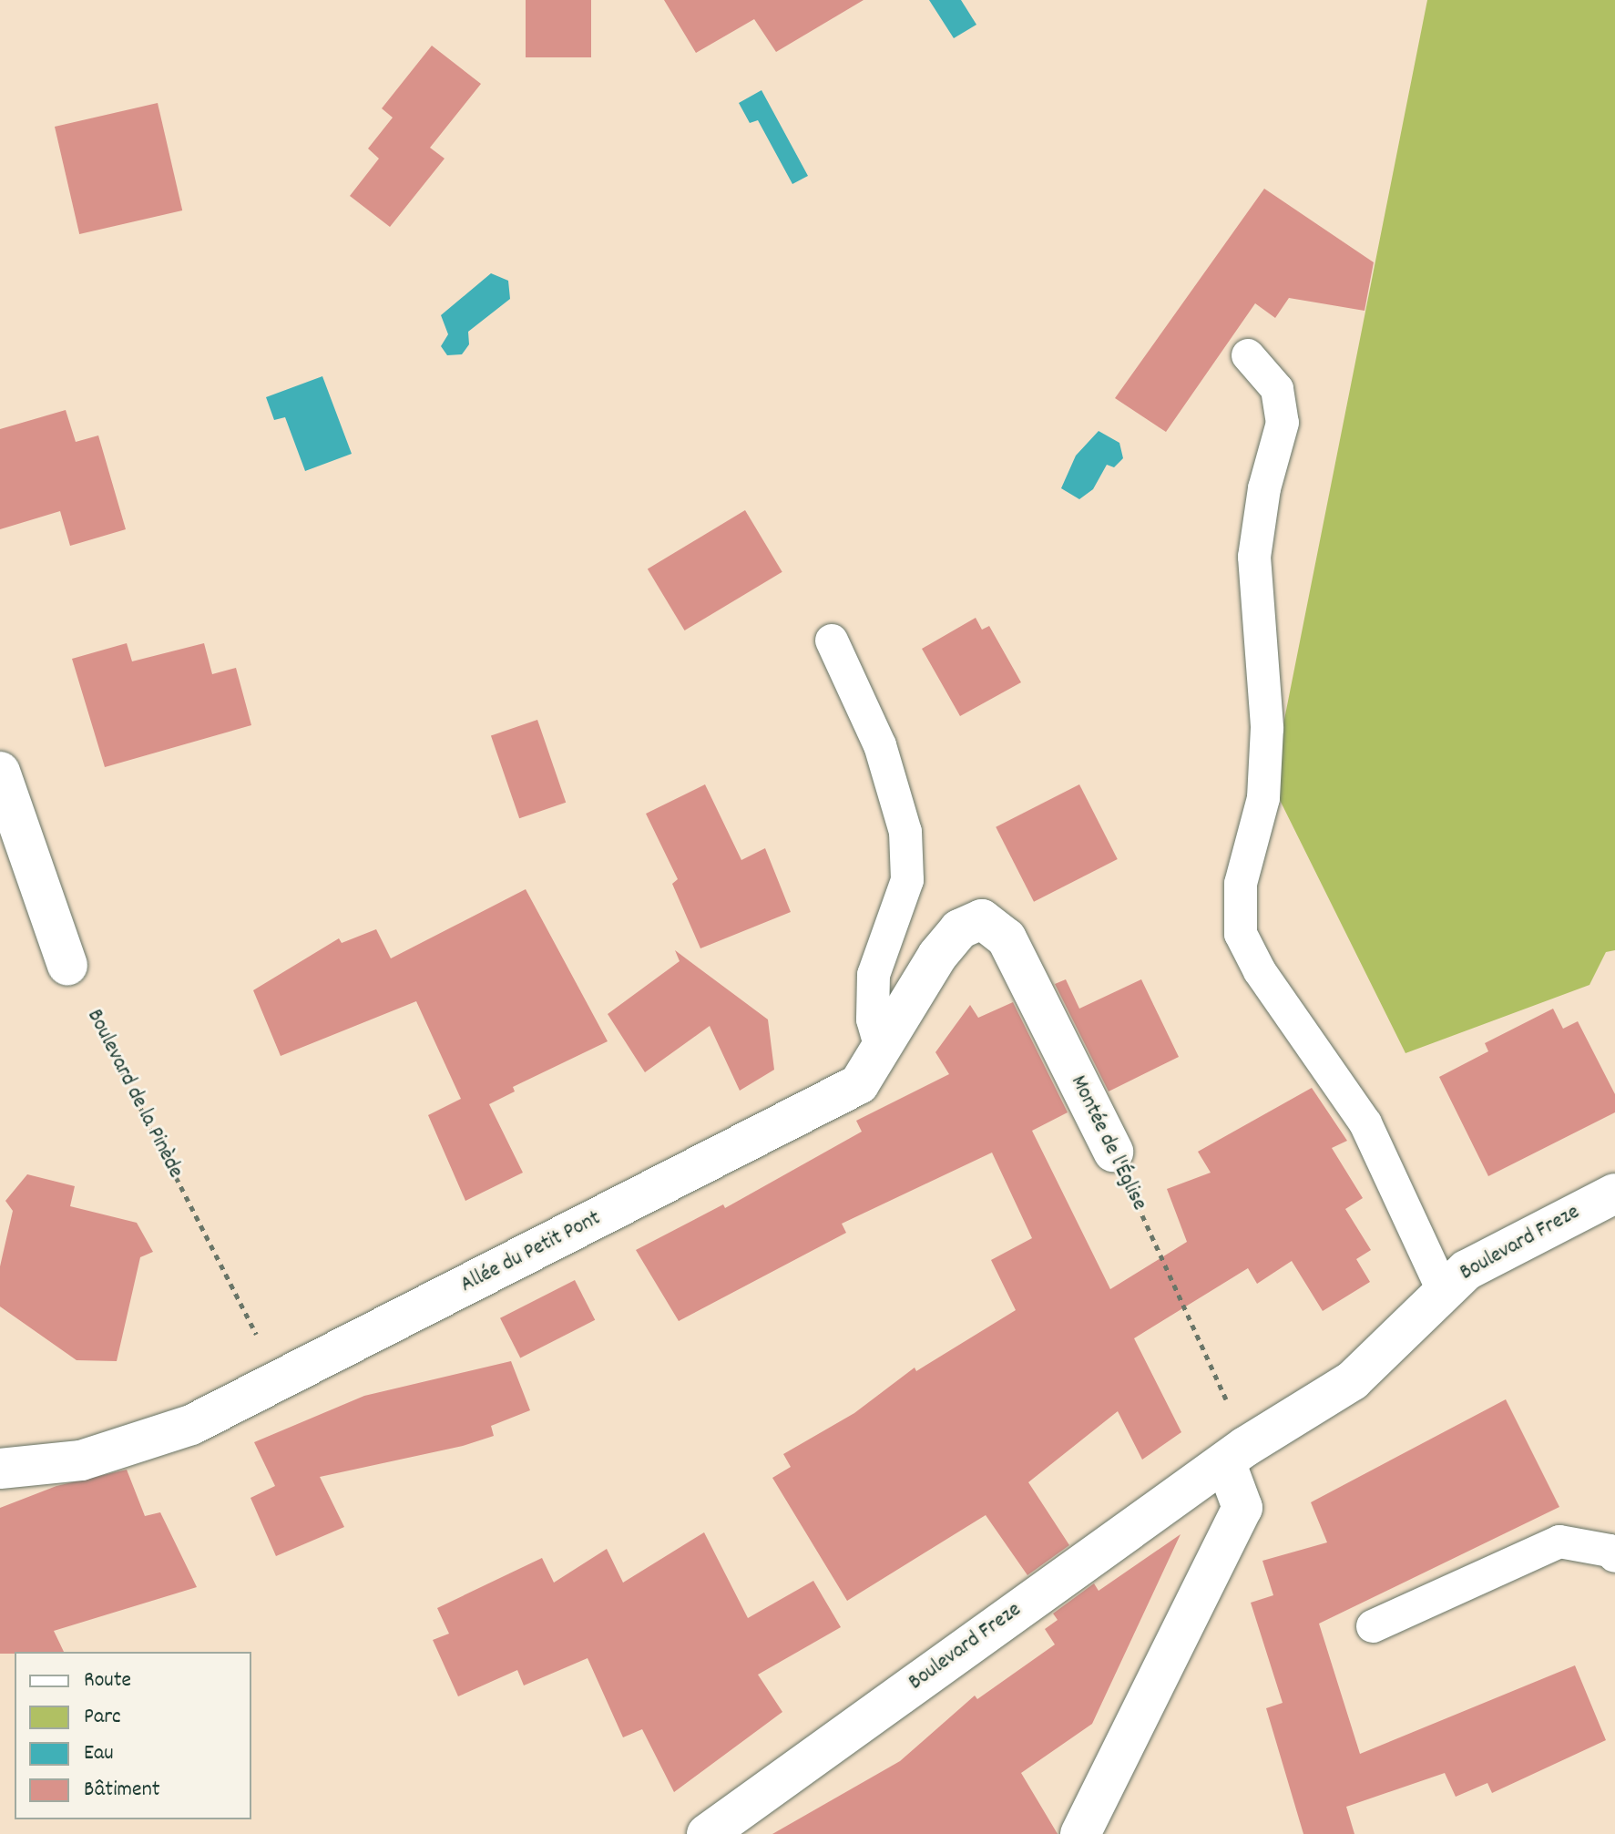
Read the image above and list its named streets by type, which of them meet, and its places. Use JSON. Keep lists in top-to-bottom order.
{
  "streets": {
    "street": ["Montée de l'Église", "Boulevard Freze", "Allée du Petit Pont"],
    "path": ["Boulevard de la Pinède"]
  },
  "crossings": [
    ["Montée de l'Église", "Allée du Petit Pont"]
  ],
  "legend": [
    "Route",
    "Parc",
    "Eau",
    "Bâtiment"
  ]
}
